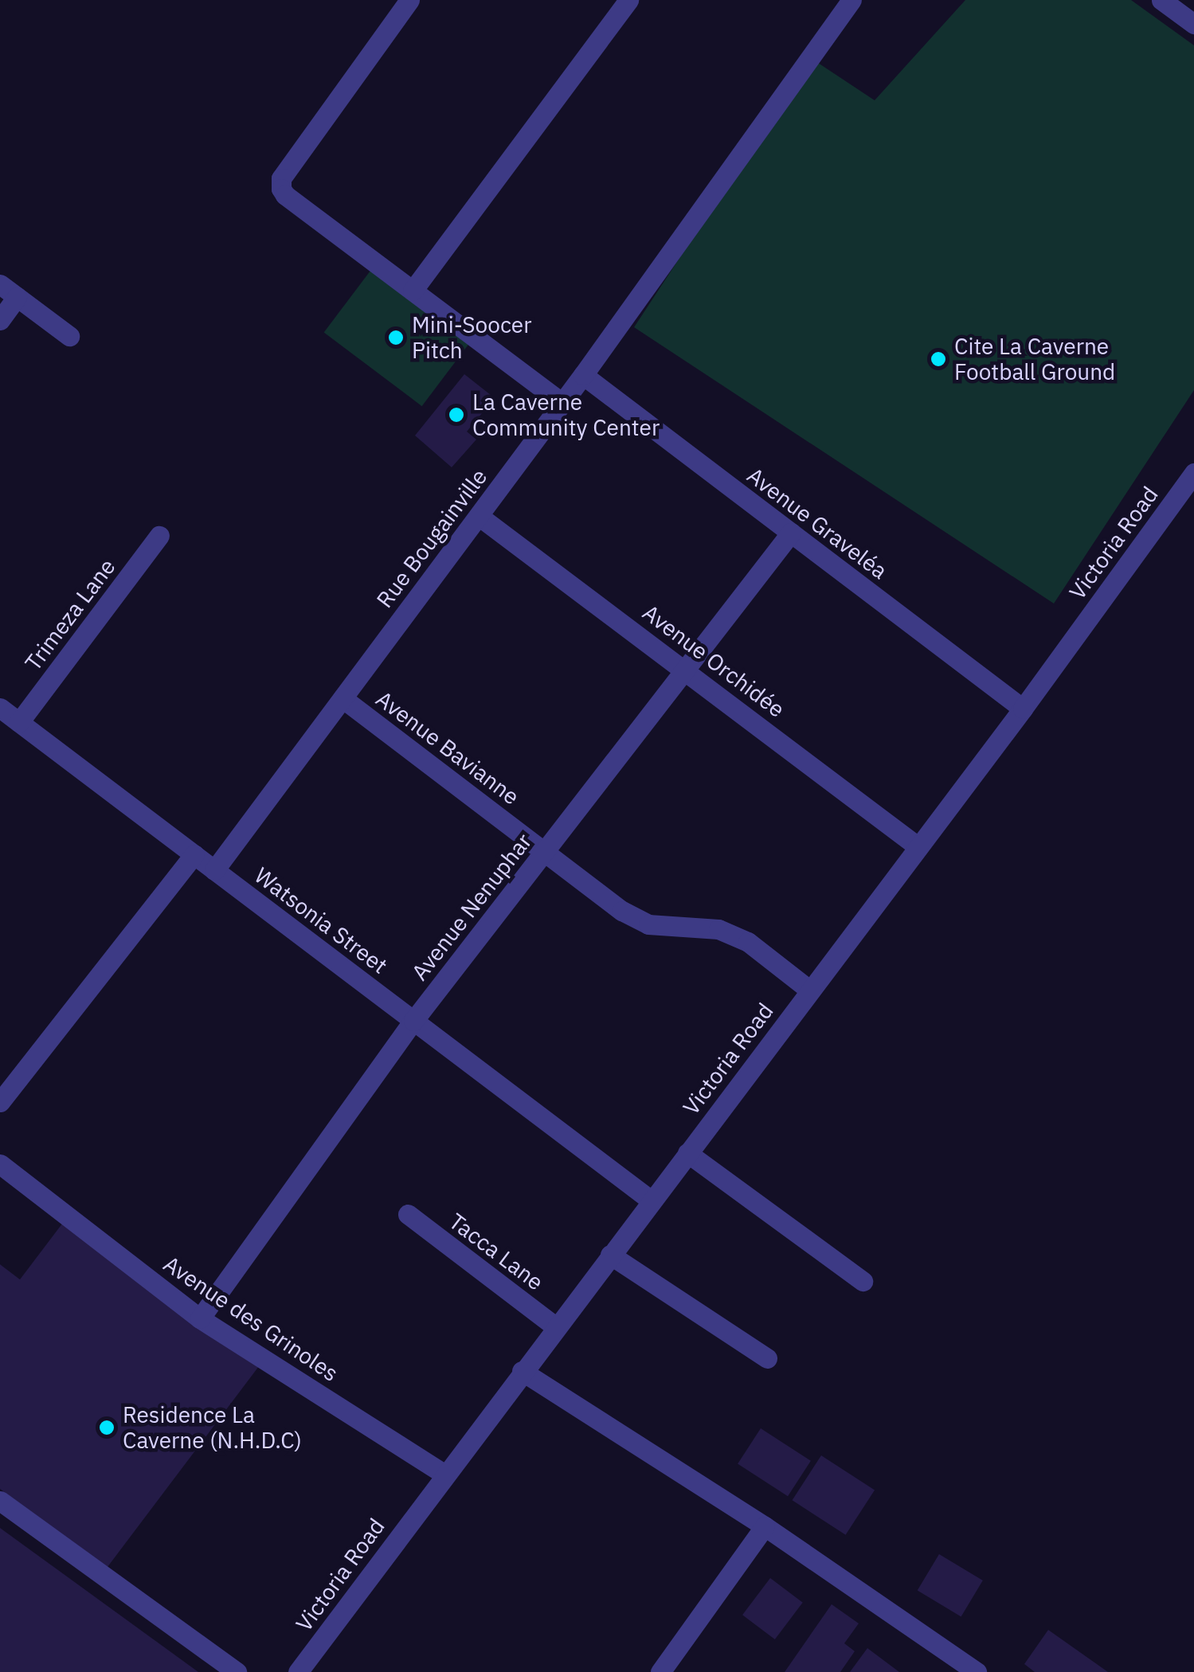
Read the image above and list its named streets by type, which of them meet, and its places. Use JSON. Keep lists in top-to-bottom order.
{
  "streets": {
    "street": [
      "Avenue Graveléa",
      "Rue Bougainville",
      "Victoria Road",
      "Trimeza Lane",
      "Avenue Orchidée",
      "Avenue Bavianne",
      "Avenue Nenuphar",
      "Watsonia Street",
      "Tacca Lane",
      "Avenue des Grinoles"
    ]
  },
  "crossings": [
    ["Avenue Graveléa", "Rue Bougainville"],
    ["Avenue Graveléa", "Victoria Road"],
    ["Avenue Graveléa", "Avenue Nenuphar"],
    ["Rue Bougainville", "Avenue Orchidée"],
    ["Rue Bougainville", "Avenue Bavianne"],
    ["Rue Bougainville", "Watsonia Street"],
    ["Victoria Road", "Avenue Orchidée"],
    ["Victoria Road", "Avenue Bavianne"],
    ["Victoria Road", "Watsonia Street"],
    ["Victoria Road", "Tacca Lane"],
    ["Victoria Road", "Avenue des Grinoles"],
    ["Trimeza Lane", "Watsonia Street"],
    ["Avenue Orchidée", "Avenue Nenuphar"],
    ["Avenue Bavianne", "Avenue Nenuphar"],
    ["Avenue Nenuphar", "Watsonia Street"],
    ["Avenue Nenuphar", "Avenue des Grinoles"]
  ],
  "places": [
    "Mini-Soocer Pitch",
    "Cite La Caverne Football Ground",
    "La Caverne Community Center",
    "Residence La Caverne (N.H.D.C)"
  ]
}
